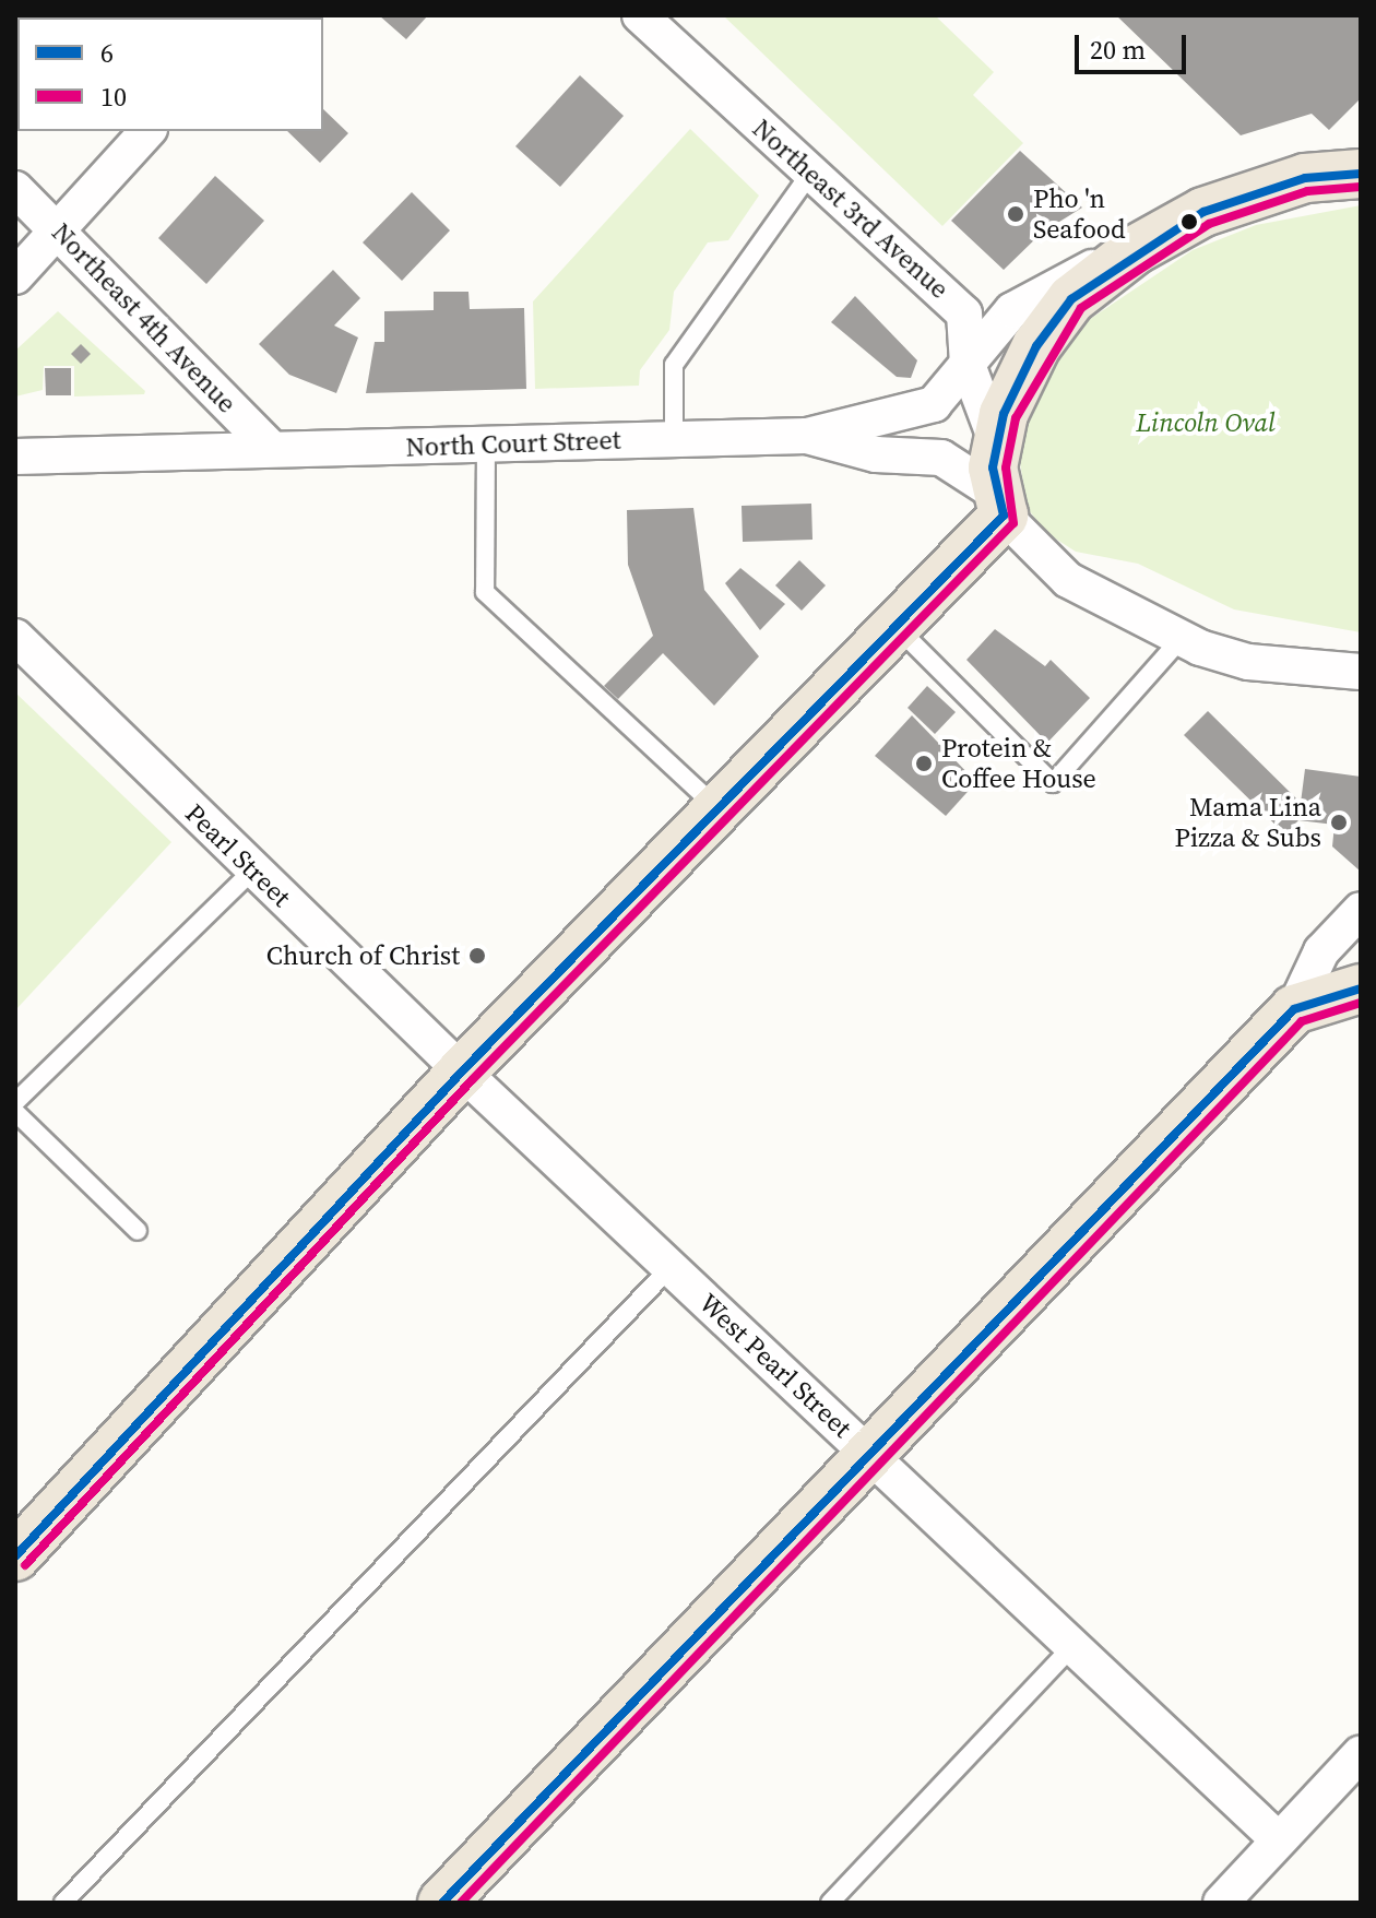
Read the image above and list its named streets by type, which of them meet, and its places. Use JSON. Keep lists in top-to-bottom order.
{
  "streets": {
    "street": [
      "Northeast 3rd Avenue",
      "Northeast 4th Avenue",
      "North Court Street",
      "Pearl Street",
      "West Pearl Street"
    ]
  },
  "crossings": [
    ["Northeast 4th Avenue", "North Court Street"],
    ["Pearl Street", "West Pearl Street"]
  ],
  "parks": ["Lincoln Oval"],
  "places": [
    "Pho 'n Seafood",
    "Protein & Coffee House",
    "Mama Lina Pizza & Subs",
    "Church of Christ"
  ],
  "lines": ["transit line 6", "transit line 10"],
  "legend": ["6", "10"],
  "scale_bar": "20 m"
}
